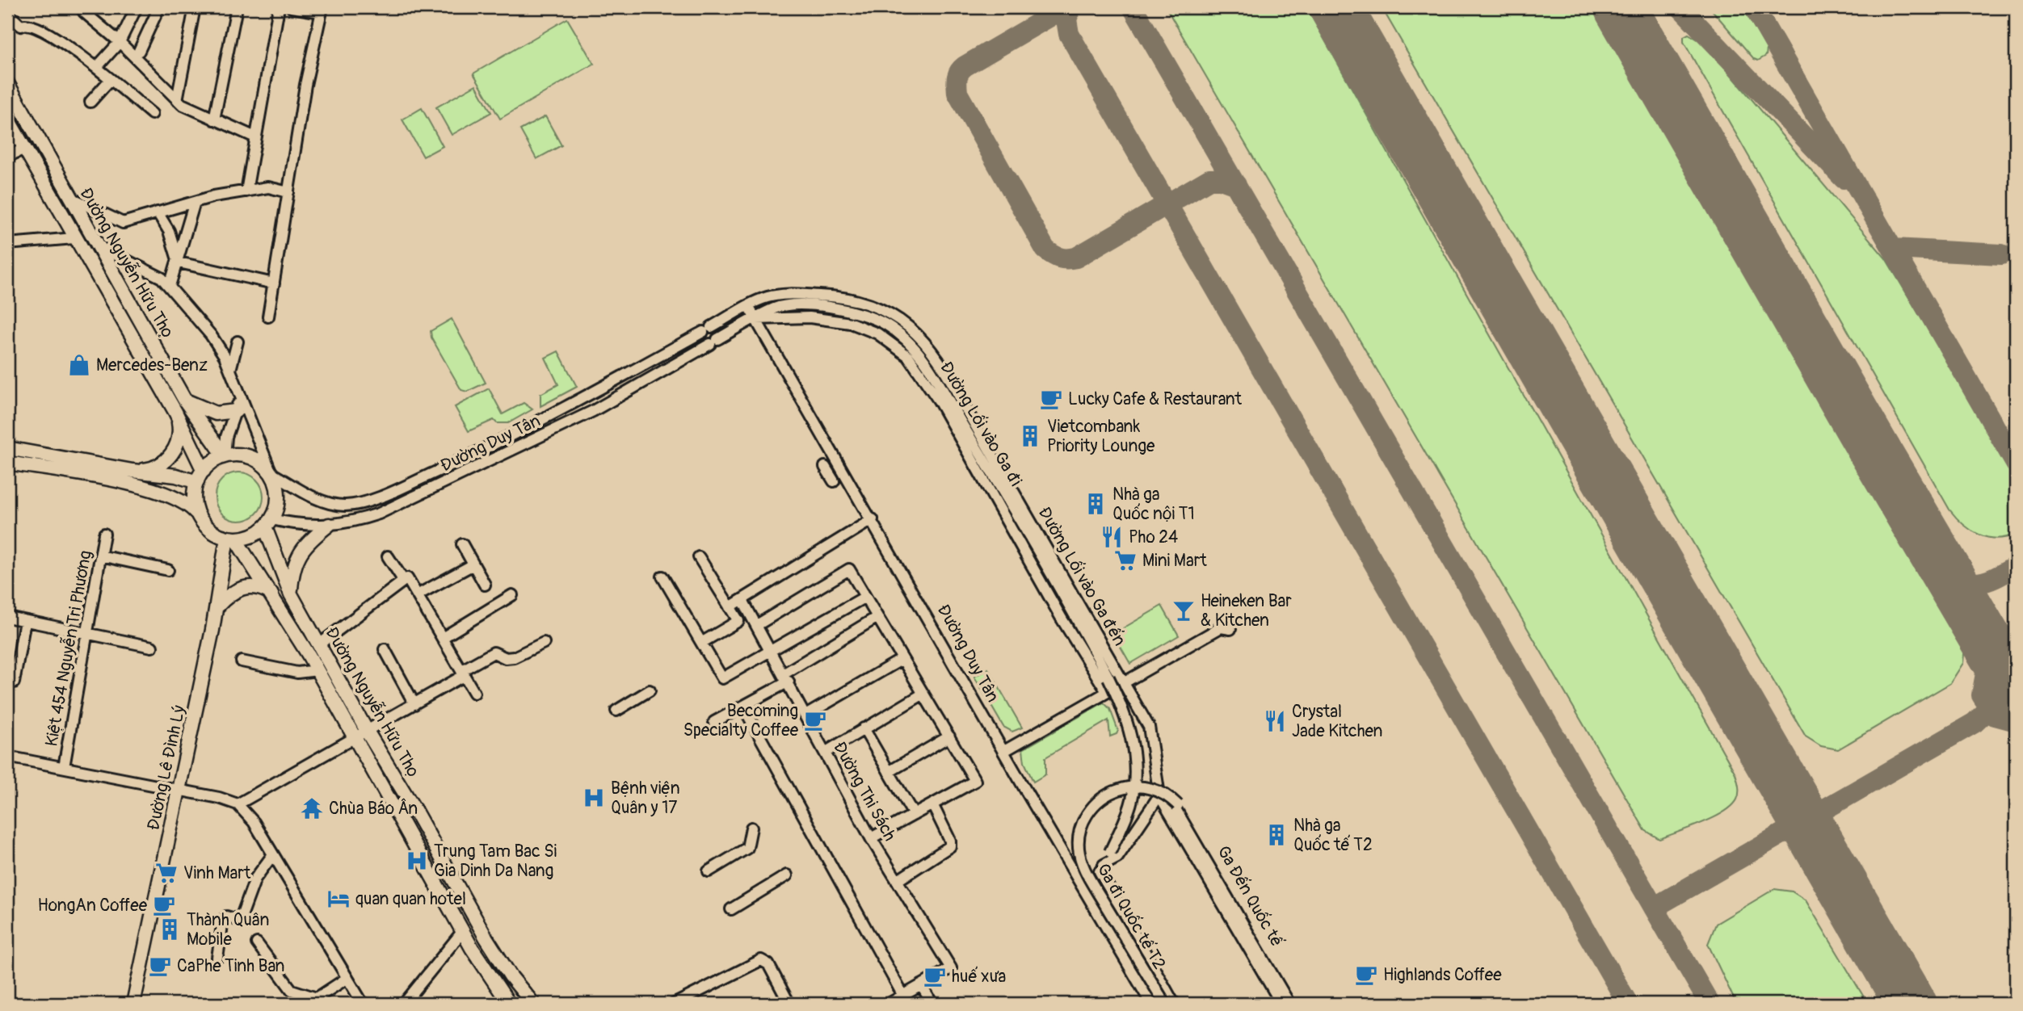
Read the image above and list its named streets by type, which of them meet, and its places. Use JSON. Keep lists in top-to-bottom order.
{
  "streets": {
    "main road": ["Đường Nguyễn Hữu Thọ", "Đường Lê Đình Lý"],
    "street": [
      "Đường Lối vào Ga đi",
      "Đường Duy Tân",
      "Đường Lối vào Ga đến",
      "Kiệt 454 Nguyễn Tri Phương",
      "Đường Thi Sách",
      "Ga Đến Quốc tế",
      "Ga đi Quốc tế T2"
    ]
  },
  "crossings": [
    ["Đường Nguyễn Hữu Thọ", "Đường Duy Tân"],
    ["Đường Nguyễn Hữu Thọ", "Đường Lê Đình Lý"],
    ["Đường Lối vào Ga đi", "Đường Duy Tân"],
    ["Đường Duy Tân", "Đường Lối vào Ga đến"],
    ["Đường Duy Tân", "Đường Lê Đình Lý"],
    ["Ga Đến Quốc tế", "Ga đi Quốc tế T2"]
  ],
  "places": {
    "shop": ["Mercedes-Benz"],
    "cafe": [
      "Lucky Cafe & Restaurant",
      "Becoming Specialty Coffee",
      "HongAn Coffee",
      "CaPhe Tinh Ban",
      "Highlands Coffee",
      "huế xưa"
    ],
    "building": [
      "Vietcombank Priority Lounge",
      "Nhà ga Quốc nội T1",
      "Nhà ga Quốc tế T2",
      "Thành Quân Mobile"
    ],
    "restaurant": ["Pho 24", "Crystal Jade Kitchen"],
    "supermarket": ["Mini Mart", "Vinh Mart"],
    "bar": ["Heineken Bar & Kitchen"],
    "hospital": ["Bệnh viện Quân y 17", "Trung Tam Bac Si Gia Dinh Da Nang"],
    "temple": ["Chùa Báo Ân"],
    "hotel": ["quan quan hotel"]
  }
}
